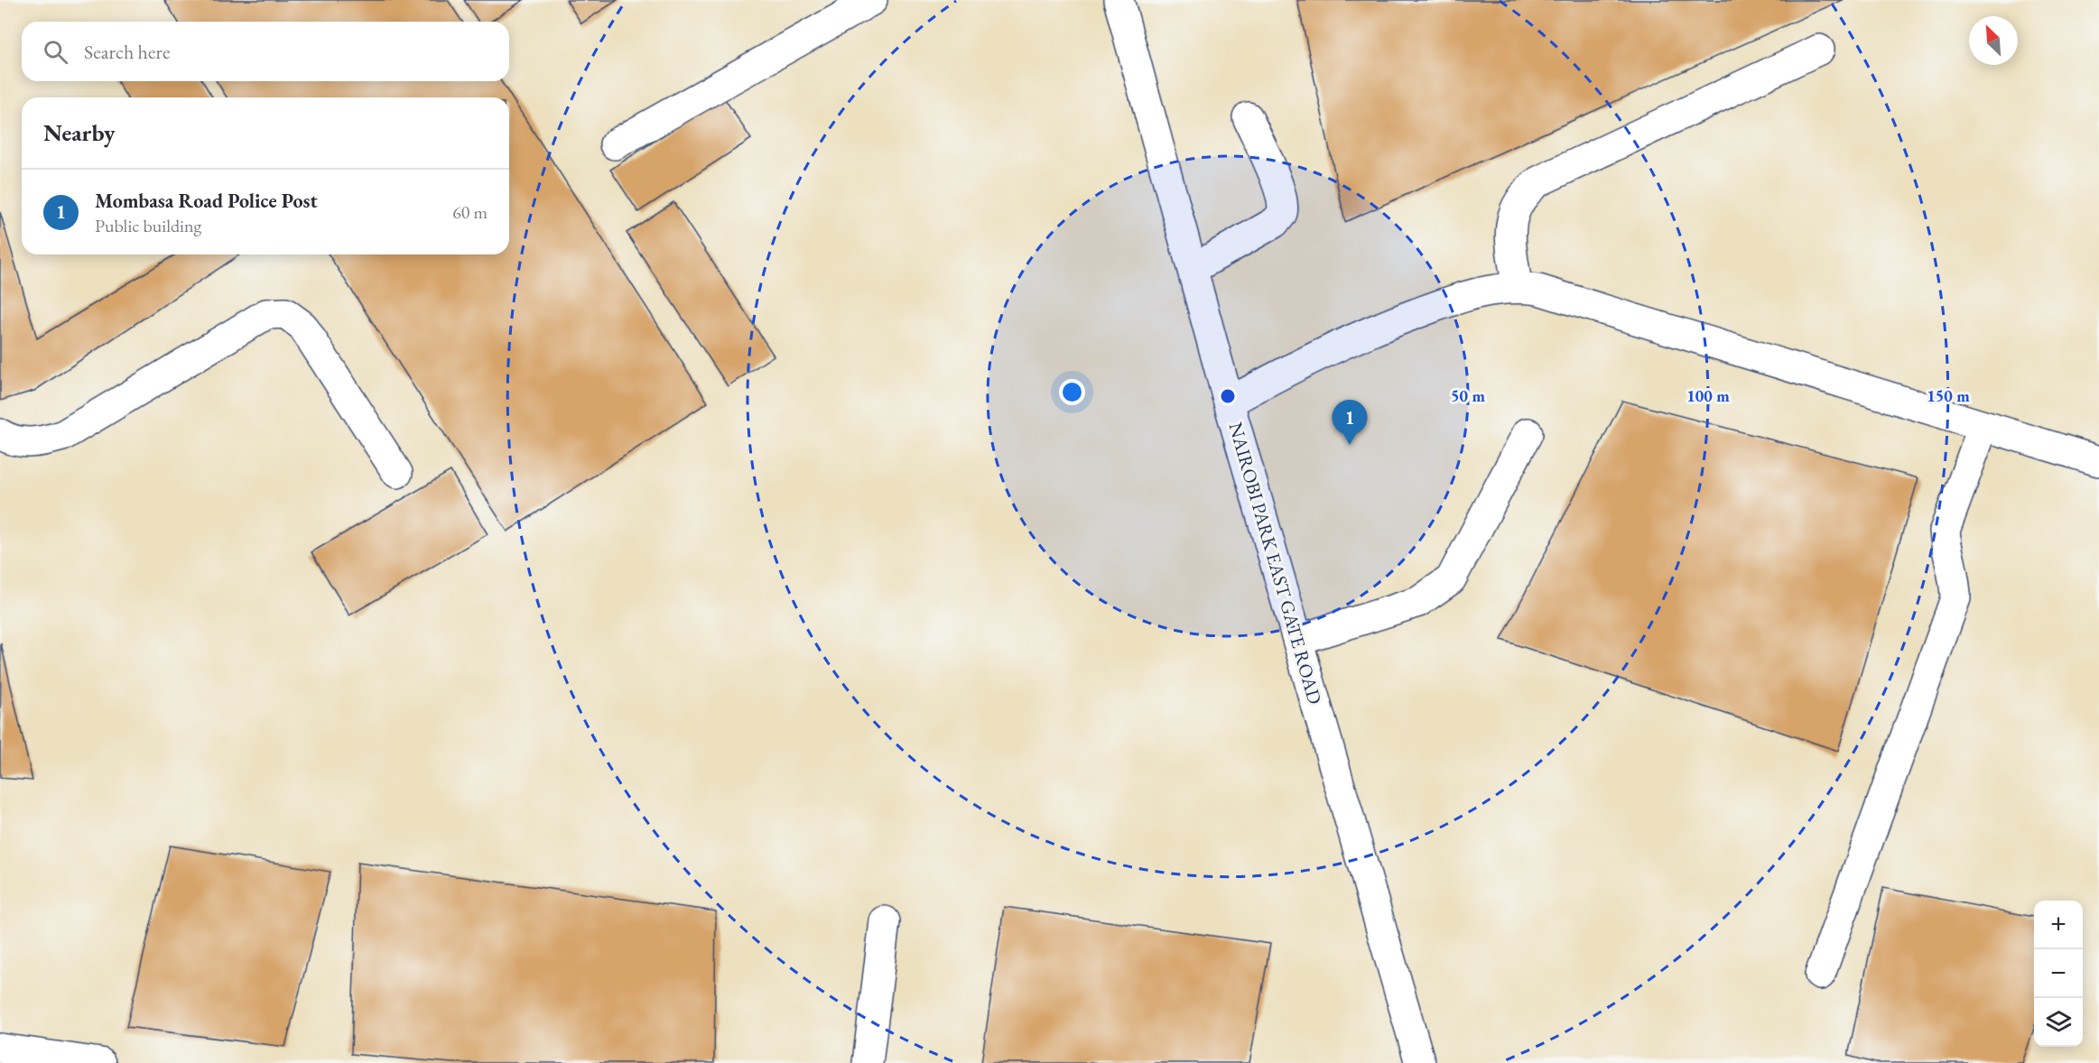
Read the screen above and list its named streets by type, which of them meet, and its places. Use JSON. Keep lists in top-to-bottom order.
{
  "streets": {
    "street": ["NAIROBI PARK EAST GATE ROAD"]
  },
  "north": "top left",
  "page": {
    "search": "Search here",
    "heading": "Nearby",
    "list": [
      {
        "mark": "1",
        "name": "Mombasa Road Police Post",
        "note": "Public building",
        "value": "60 m"
      }
    ],
    "pins": "1",
    "map_buttons": ["+", "−"]
  },
  "rings": ["50 m", "100 m", "150 m"]
}
